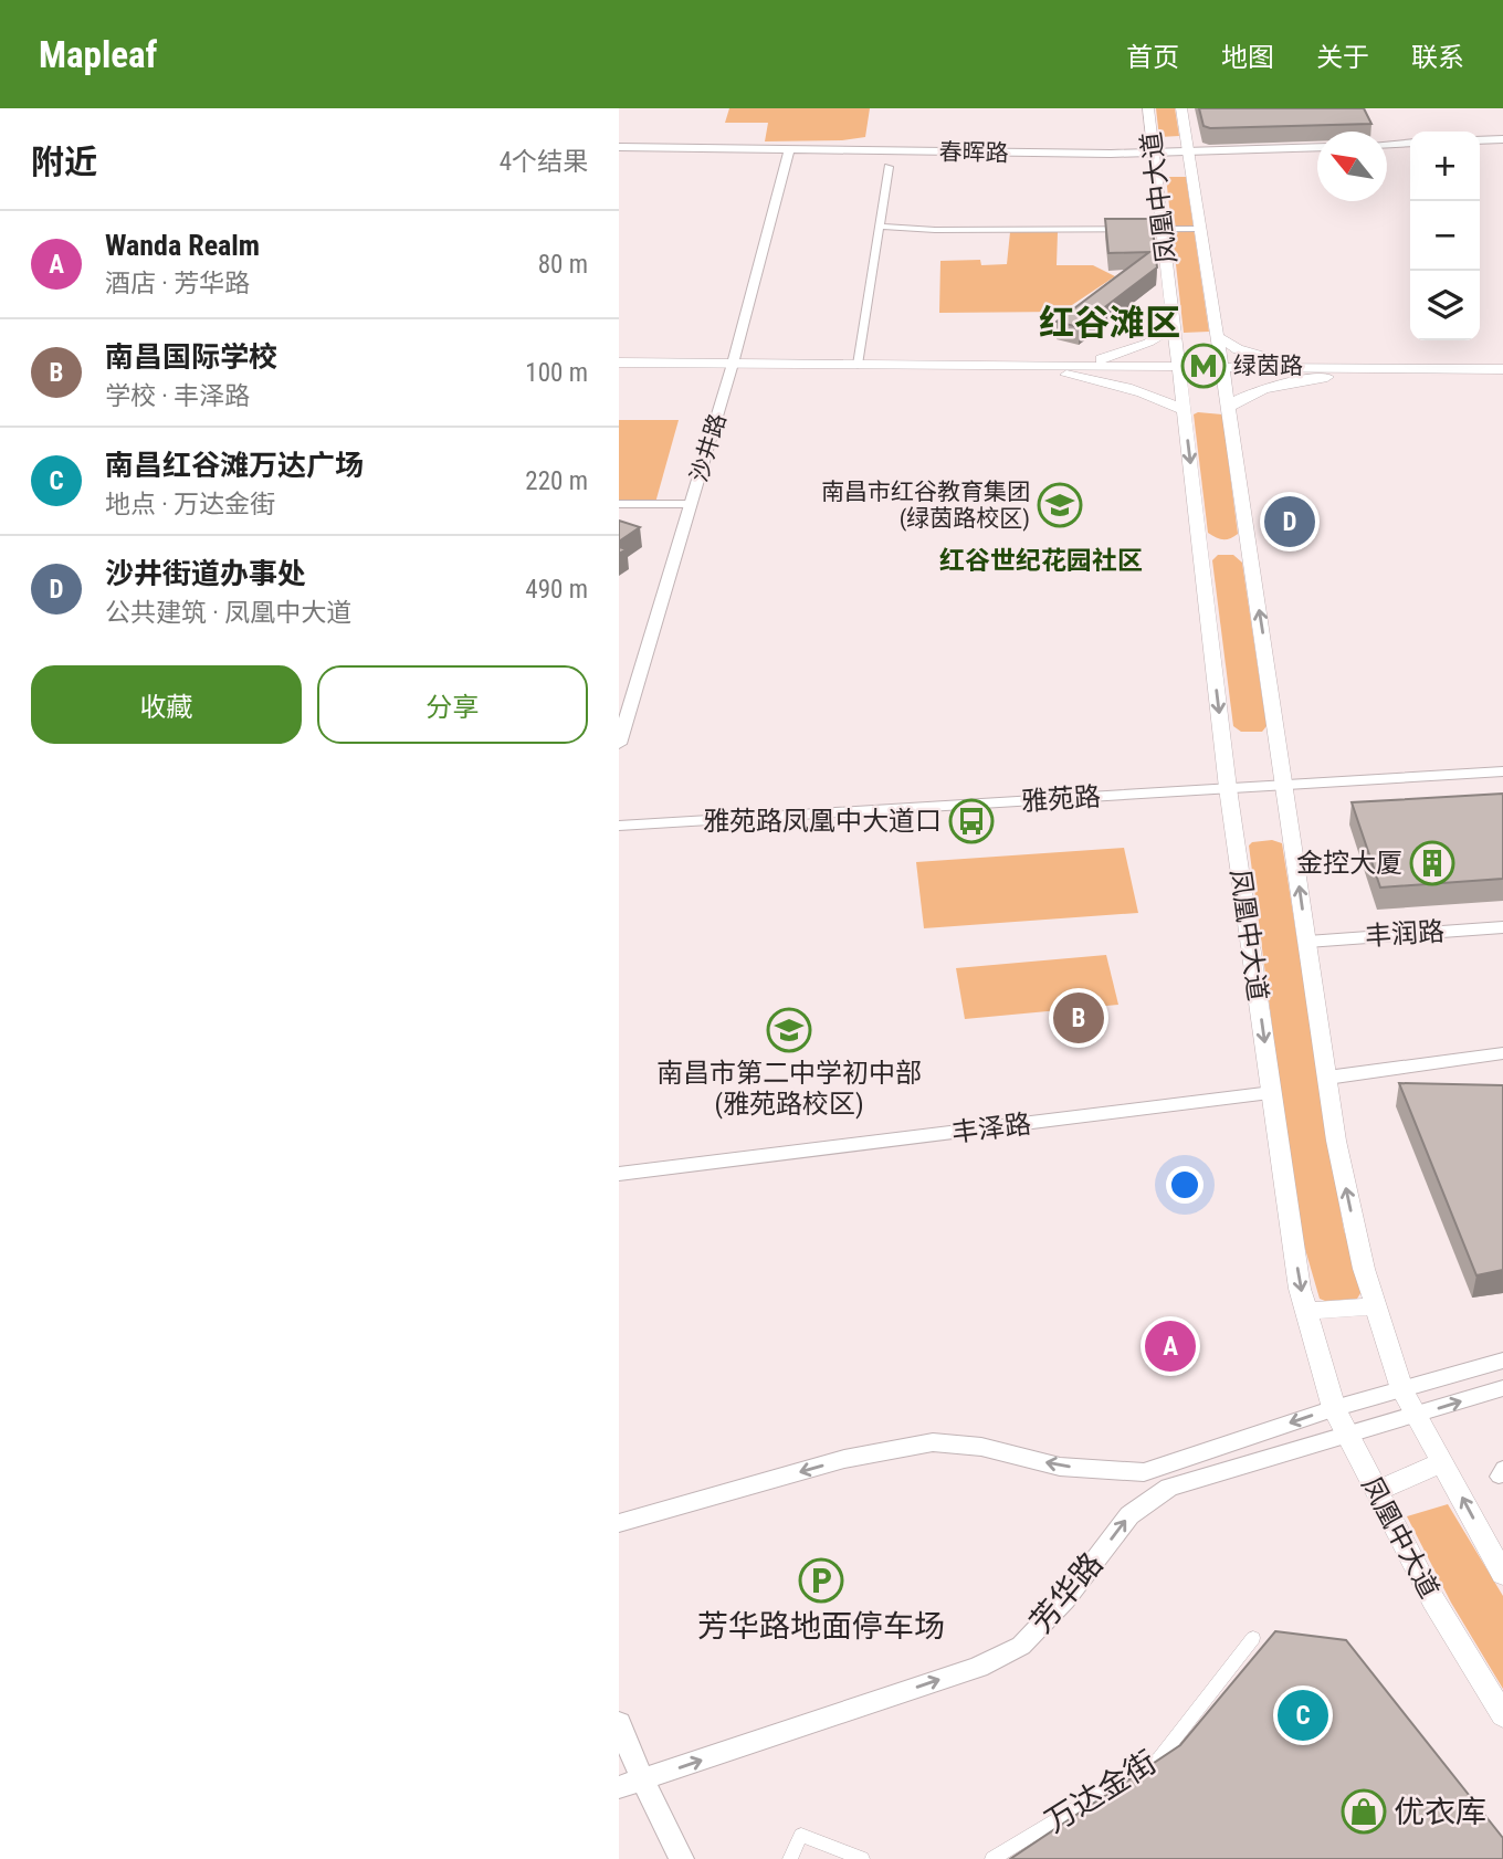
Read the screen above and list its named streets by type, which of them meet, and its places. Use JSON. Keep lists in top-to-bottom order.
{
  "streets": {
    "main road": ["凤凰中大道"],
    "street": [
      "春晖路",
      "沙井路",
      "雅苑路",
      "丰润路",
      "丰泽路",
      "芳华路",
      "万达金街"
    ]
  },
  "crossings": [
    ["春晖路", "凤凰中大道"],
    ["春晖路", "沙井路"],
    ["凤凰中大道", "雅苑路"],
    ["凤凰中大道", "丰润路"],
    ["凤凰中大道", "丰泽路"],
    ["凤凰中大道", "芳华路"]
  ],
  "districts": ["红谷滩区", "红谷世纪花园社区"],
  "places": {
    "metro station": ["绿茵路"],
    "school or university": ["南昌市红谷教育集团 (绿茵路校区)", "南昌市第二中学初中部 (雅苑路校区)"],
    "bus stop": ["雅苑路凤凰中大道口"],
    "building": ["金控大厦"],
    "parking": ["芳华路地面停车场"],
    "shop": ["优衣库"]
  },
  "north": "top left",
  "page": {
    "header": "Mapleaf",
    "nav": [
      "首页",
      "地图",
      "关于",
      "联系"
    ],
    "heading": ["附近", "4个结果"],
    "map_buttons": ["+", "−"],
    "list": [
      {
        "mark": "A",
        "name": "Wanda Realm",
        "note": "酒店 · 芳华路",
        "value": "80 m"
      },
      {
        "mark": "B",
        "name": "南昌国际学校",
        "note": "学校 · 丰泽路",
        "value": "100 m"
      },
      {
        "mark": "C",
        "name": "南昌红谷滩万达广场",
        "note": "地点 · 万达金街",
        "value": "220 m"
      },
      {
        "mark": "D",
        "name": "沙井街道办事处",
        "note": "公共建筑 · 凤凰中大道",
        "value": "490 m"
      }
    ],
    "pins": [
      "D",
      "B",
      "A",
      "C"
    ],
    "buttons": ["收藏", "分享"]
  }
}
